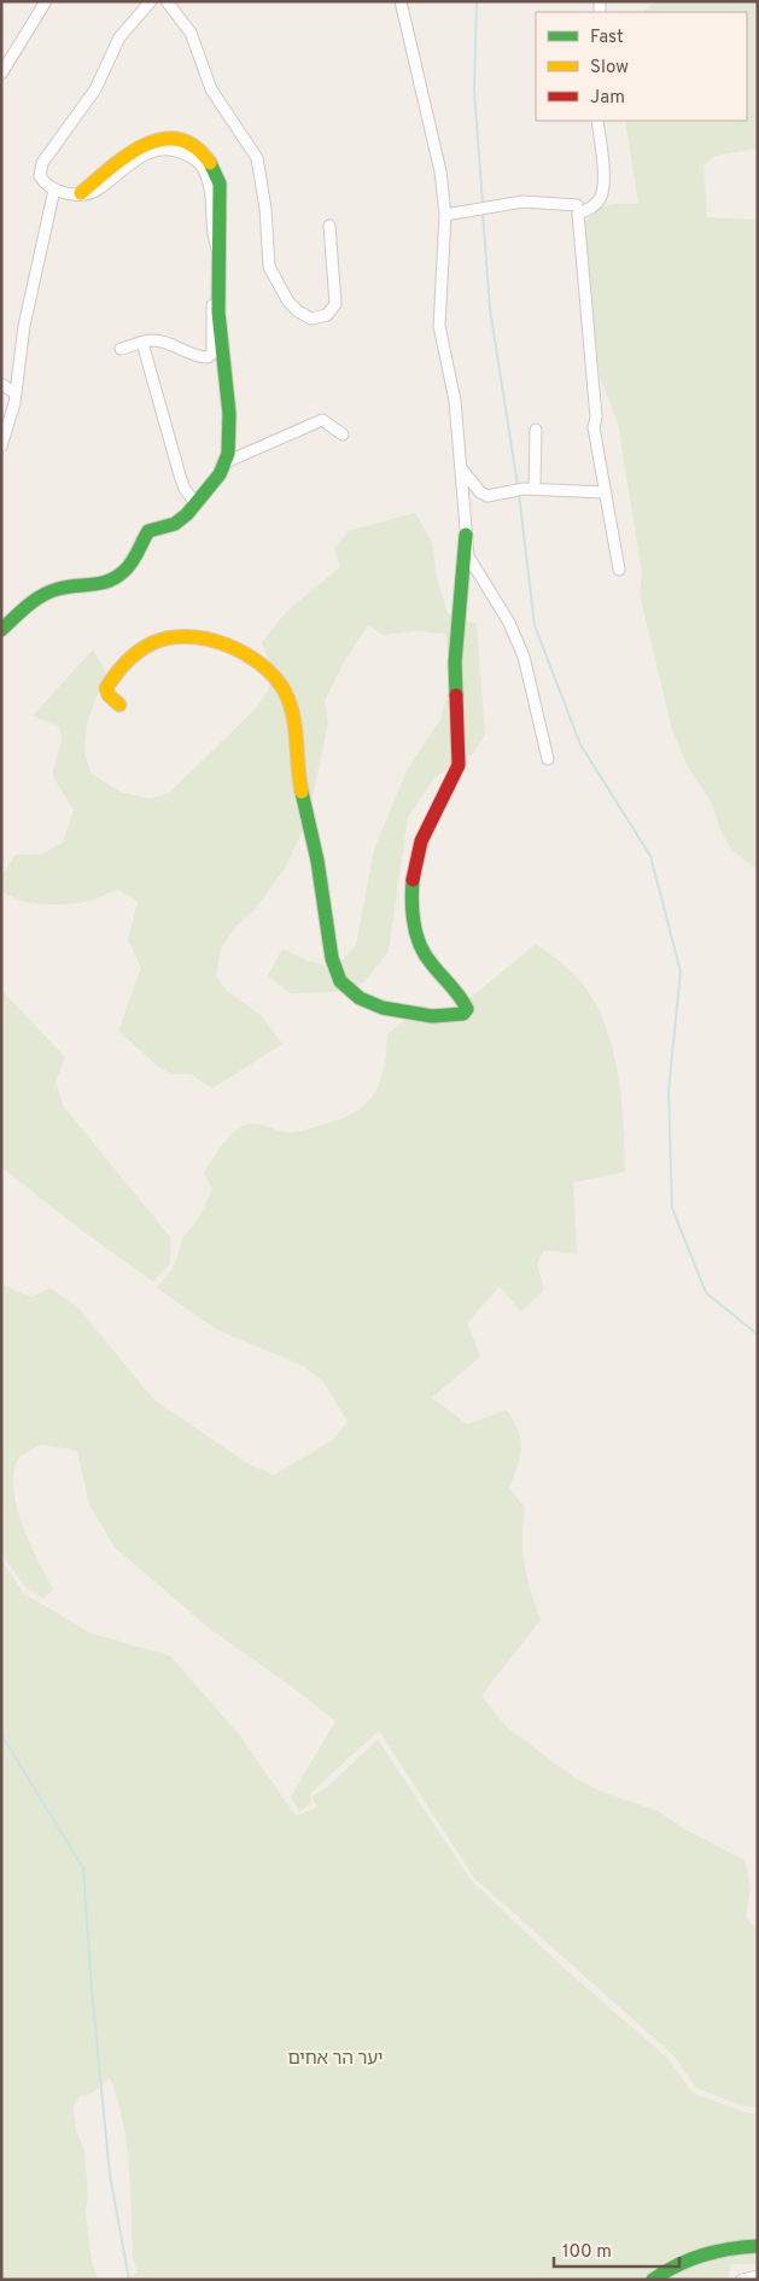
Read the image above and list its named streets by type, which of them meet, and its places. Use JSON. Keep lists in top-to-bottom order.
{
  "parks": ["יער הר אחים"],
  "legend": ["Fast", "Slow", "Jam"],
  "scale_bar": "100 m"
}
